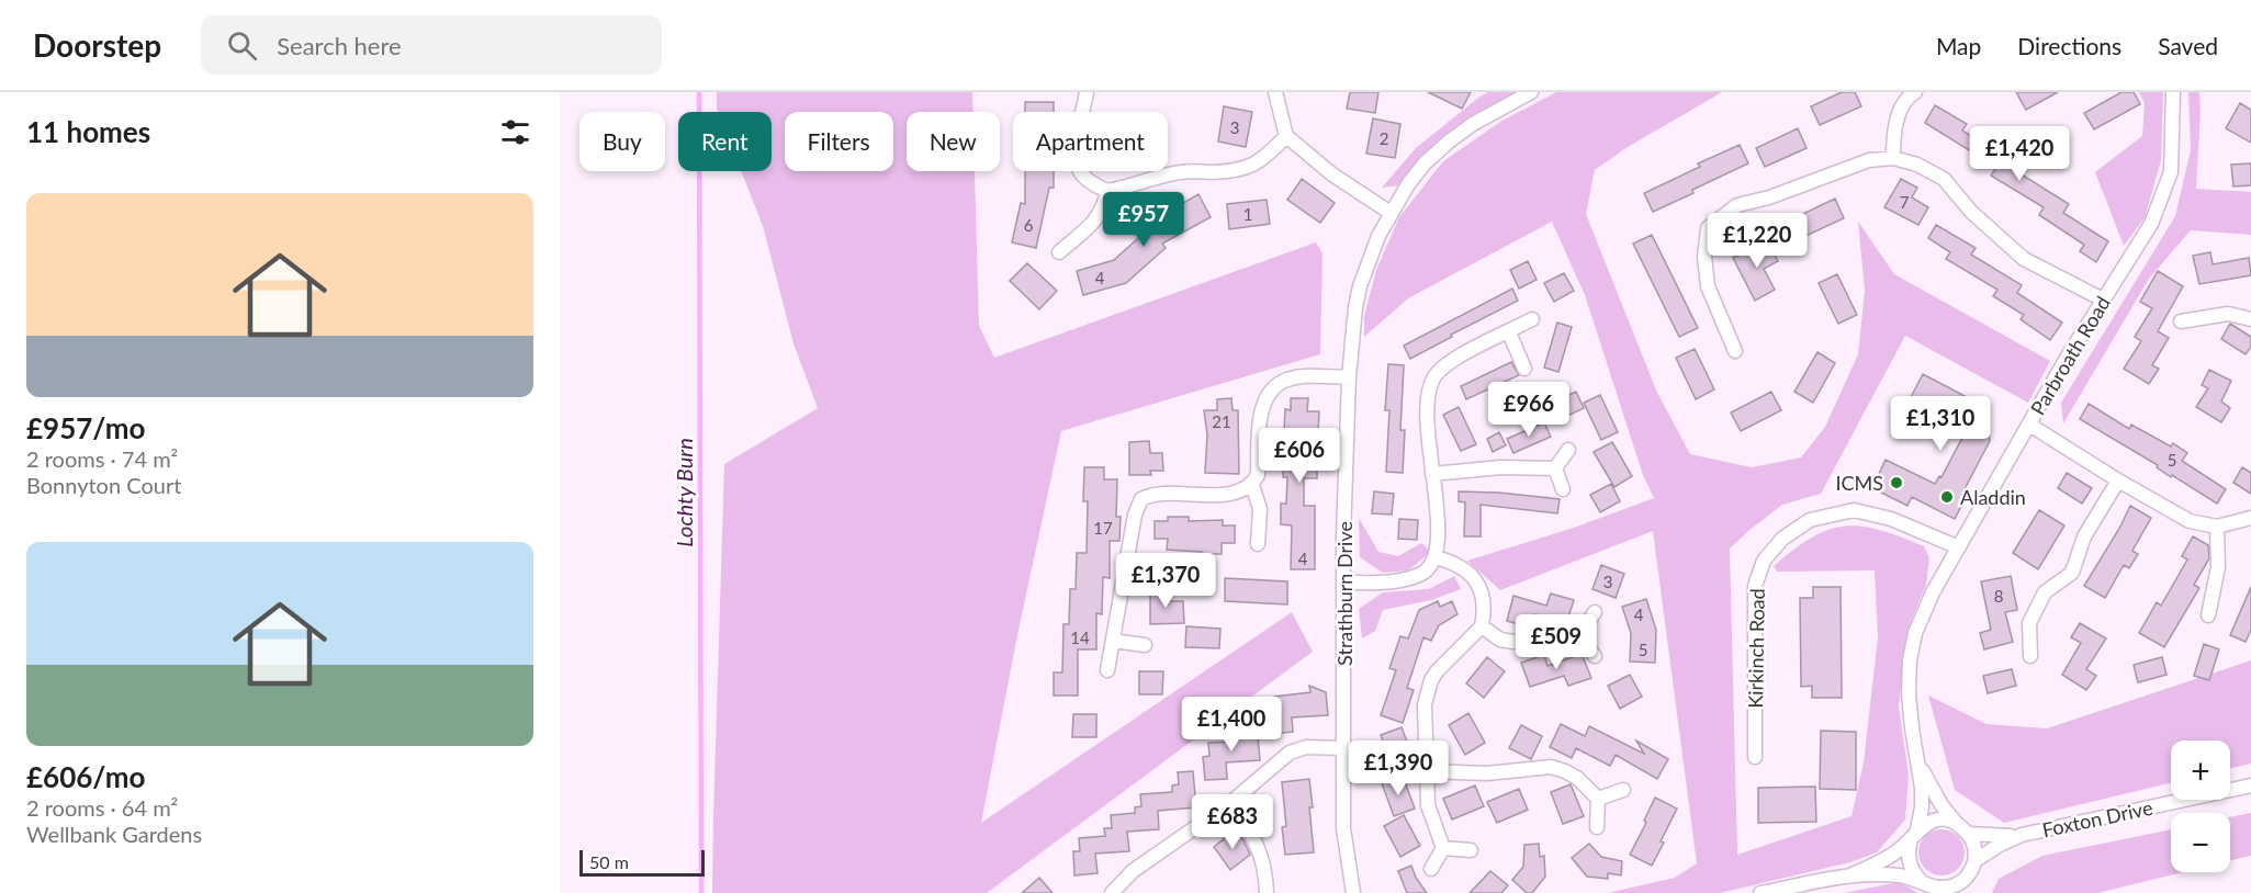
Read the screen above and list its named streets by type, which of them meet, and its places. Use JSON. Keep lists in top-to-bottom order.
{
  "streets": {
    "street": [
      "Parbroath Road",
      "Strathburn Drive",
      "Kirkinch Road",
      "Foxton Drive"
    ]
  },
  "crossings": [
    ["Parbroath Road", "Kirkinch Road"],
    ["Parbroath Road", "Foxton Drive"]
  ],
  "water": ["Lochty Burn"],
  "places": ["ICMS", "Aladdin"],
  "house_numbers": [
    "3",
    "2",
    "7",
    "1",
    "6",
    "4",
    "21",
    "5",
    "17",
    "4",
    "3",
    "8",
    "4",
    "14",
    "5"
  ],
  "scale_bar": "50 m",
  "page": {
    "header": "Doorstep",
    "search": "Search here",
    "nav": ["Map", "Directions", "Saved"],
    "heading": "11 homes",
    "chip": [
      "Buy",
      "Rent",
      "Filters",
      "New",
      "Apartment"
    ],
    "price": [
      "£1,420",
      "£957",
      "£1,220",
      "£966",
      "£1,310",
      "£606",
      "£1,370",
      "£509",
      "£1,400",
      "£1,390",
      "£683"
    ],
    "list": [
      {
        "name": "£957/mo",
        "note": "2 rooms · 74 m² · Bonnyton Court"
      },
      {
        "name": "£606/mo",
        "note": "2 rooms · 64 m² · Wellbank Gardens"
      }
    ],
    "map_buttons": ["+", "−"],
    "scale": "50 m"
  }
}
